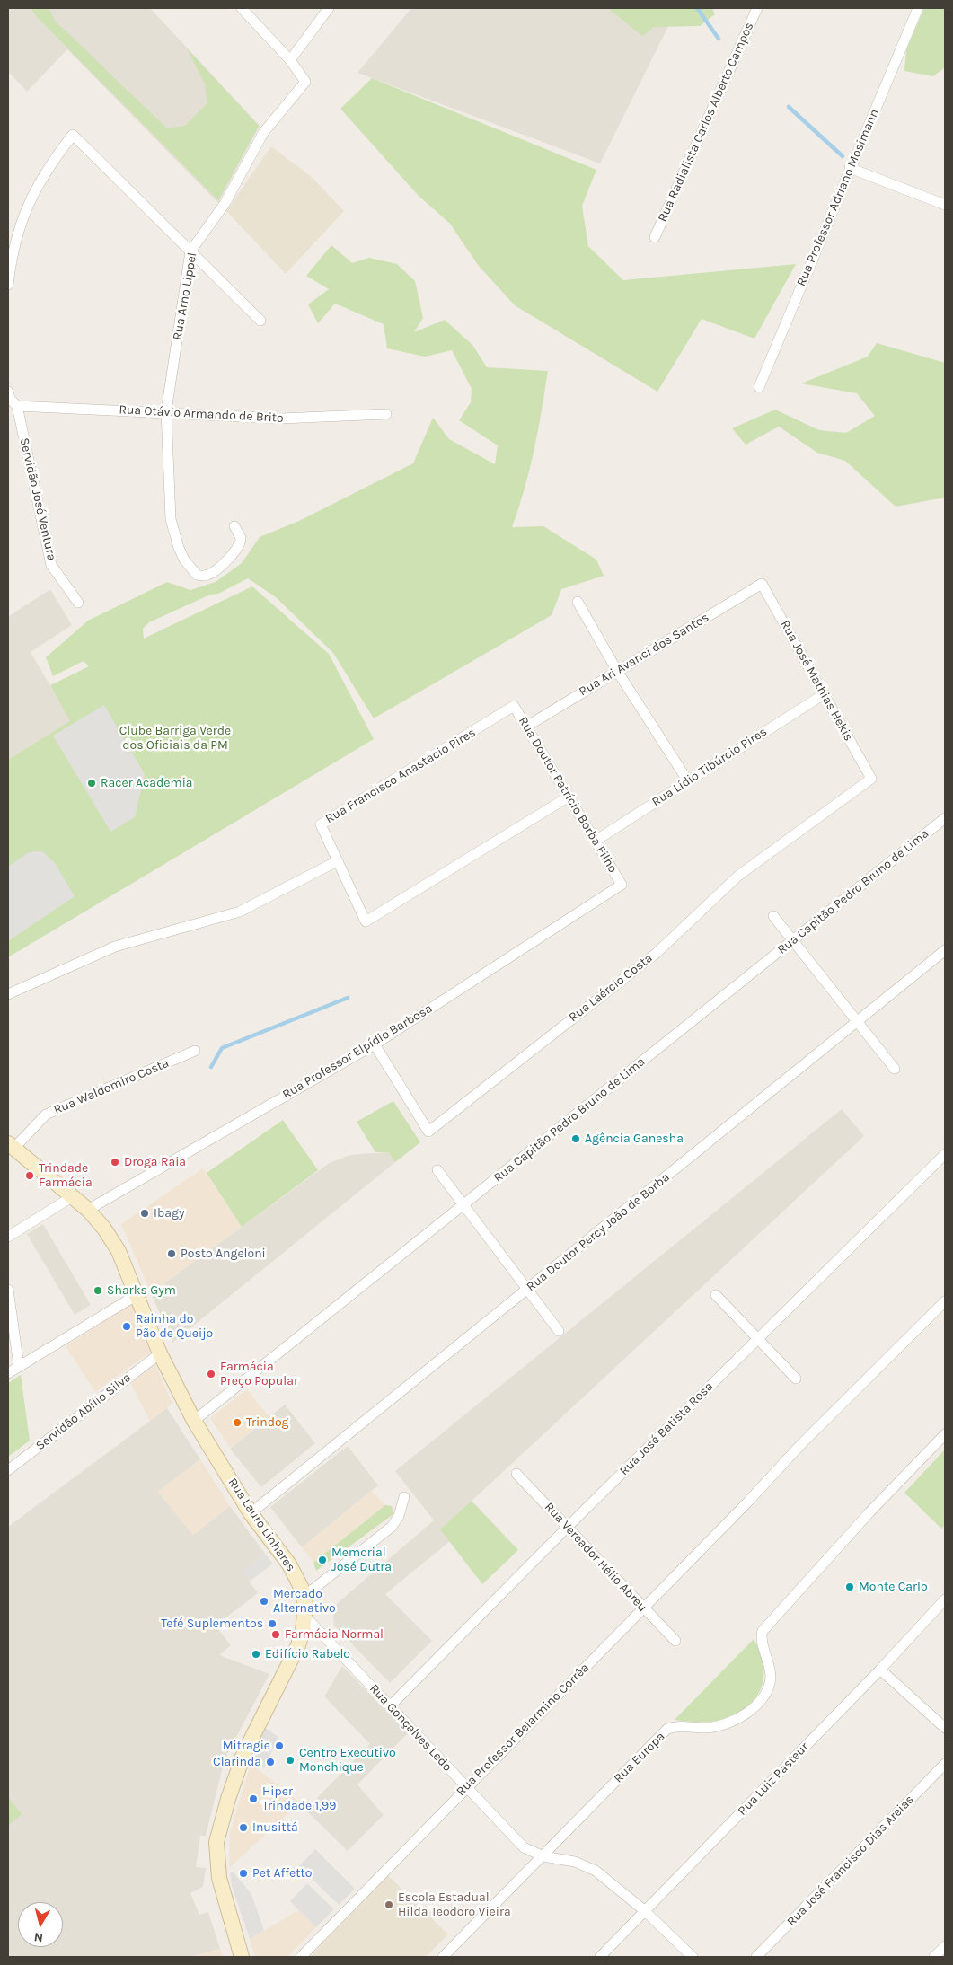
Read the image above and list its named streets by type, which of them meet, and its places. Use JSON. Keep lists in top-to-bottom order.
{
  "streets": {
    "main road": ["Rua Lauro Linhares"],
    "street": [
      "Rua Radialista Carlos Alberto Campos",
      "Rua Professor Adriano Mosimann",
      "Rua Arno Lippel",
      "Rua Otávio Armando de Brito",
      "Servidão José Ventura",
      "Rua Ari Avanci dos Santos",
      "Rua José Mathias Hekis",
      "Rua Lídio Tibúrcio Pires",
      "Rua Francisco Anastácio Pires",
      "Rua Doutor Patrício Borba Filho",
      "Rua Capitão Pedro Bruno de Lima",
      "Rua Laércio Costa",
      "Rua Professor Elpídio Barbosa",
      "Rua Waldomiro Costa",
      "Rua Doutor Percy João de Borba",
      "Servidão Abílio Silva",
      "Rua José Batista Rosa",
      "Rua Vereador Hélio Abreu",
      "Rua Gonçalves Ledo",
      "Rua Professor Belarmino Corrêa",
      "Rua Europa",
      "Rua Luiz Pasteur",
      "Rua José Francisco Dias Areias"
    ]
  },
  "crossings": [
    ["Rua Arno Lippel", "Rua Otávio Armando de Brito"],
    ["Rua Otávio Armando de Brito", "Servidão José Ventura"],
    ["Rua Ari Avanci dos Santos", "Rua José Mathias Hekis"],
    ["Rua Ari Avanci dos Santos", "Rua Doutor Patrício Borba Filho"],
    ["Rua José Mathias Hekis", "Rua Lídio Tibúrcio Pires"],
    ["Rua José Mathias Hekis", "Rua Laércio Costa"],
    ["Rua Lídio Tibúrcio Pires", "Rua Doutor Patrício Borba Filho"],
    ["Rua Francisco Anastácio Pires", "Rua Doutor Patrício Borba Filho"],
    ["Rua Doutor Patrício Borba Filho", "Rua Professor Elpídio Barbosa"],
    ["Rua Capitão Pedro Bruno de Lima", "Rua Lauro Linhares"],
    ["Rua Laércio Costa", "Rua Professor Elpídio Barbosa"],
    ["Rua Professor Elpídio Barbosa", "Rua Lauro Linhares"],
    ["Rua Waldomiro Costa", "Rua Lauro Linhares"],
    ["Rua Doutor Percy João de Borba", "Rua Lauro Linhares"],
    ["Servidão Abílio Silva", "Rua Lauro Linhares"],
    ["Rua José Batista Rosa", "Rua Vereador Hélio Abreu"],
    ["Rua José Batista Rosa", "Rua Gonçalves Ledo"],
    ["Rua Lauro Linhares", "Rua Gonçalves Ledo"],
    ["Rua Vereador Hélio Abreu", "Rua Professor Belarmino Corrêa"],
    ["Rua Gonçalves Ledo", "Rua Professor Belarmino Corrêa"],
    ["Rua Gonçalves Ledo", "Rua Europa"],
    ["Rua Gonçalves Ledo", "Rua Luiz Pasteur"]
  ],
  "parks": ["Clube Barriga Verde dos Oficiais da PM"],
  "places": [
    "Racer Academia",
    "Agência Ganesha",
    "Droga Raia",
    "Trindade Farmácia",
    "Ibagy",
    "Posto Angeloni",
    "Sharks Gym",
    "Rainha do Pão de Queijo",
    "Farmácia Preço Popular",
    "Trindog",
    "Memorial José Dutra",
    "Monte Carlo",
    "Mercado Alternativo",
    "Tefé Suplementos",
    "Farmácia Normal",
    "Edifício Rabelo",
    "Mitragie",
    "Centro Executivo Monchique",
    "Clarinda",
    "Hiper Trindade 1,99",
    "Inusittá",
    "Pet Affetto",
    "Escola Estadual Hilda Teodoro Vieira"
  ],
  "north": "bottom"
}
